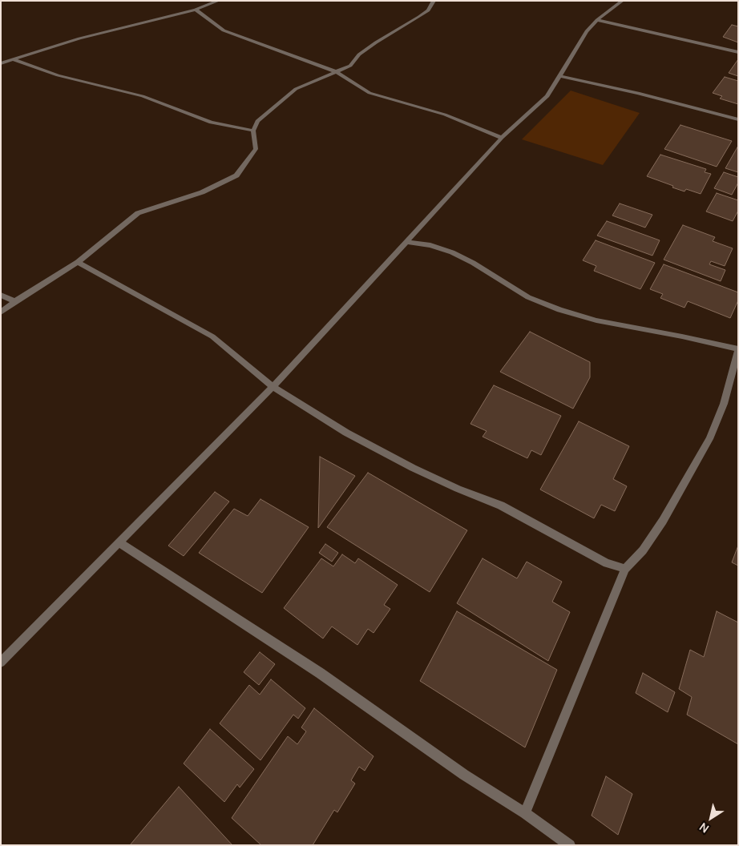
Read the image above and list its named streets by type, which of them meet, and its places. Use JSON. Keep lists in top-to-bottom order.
{
  "north": "bottom left"
}
